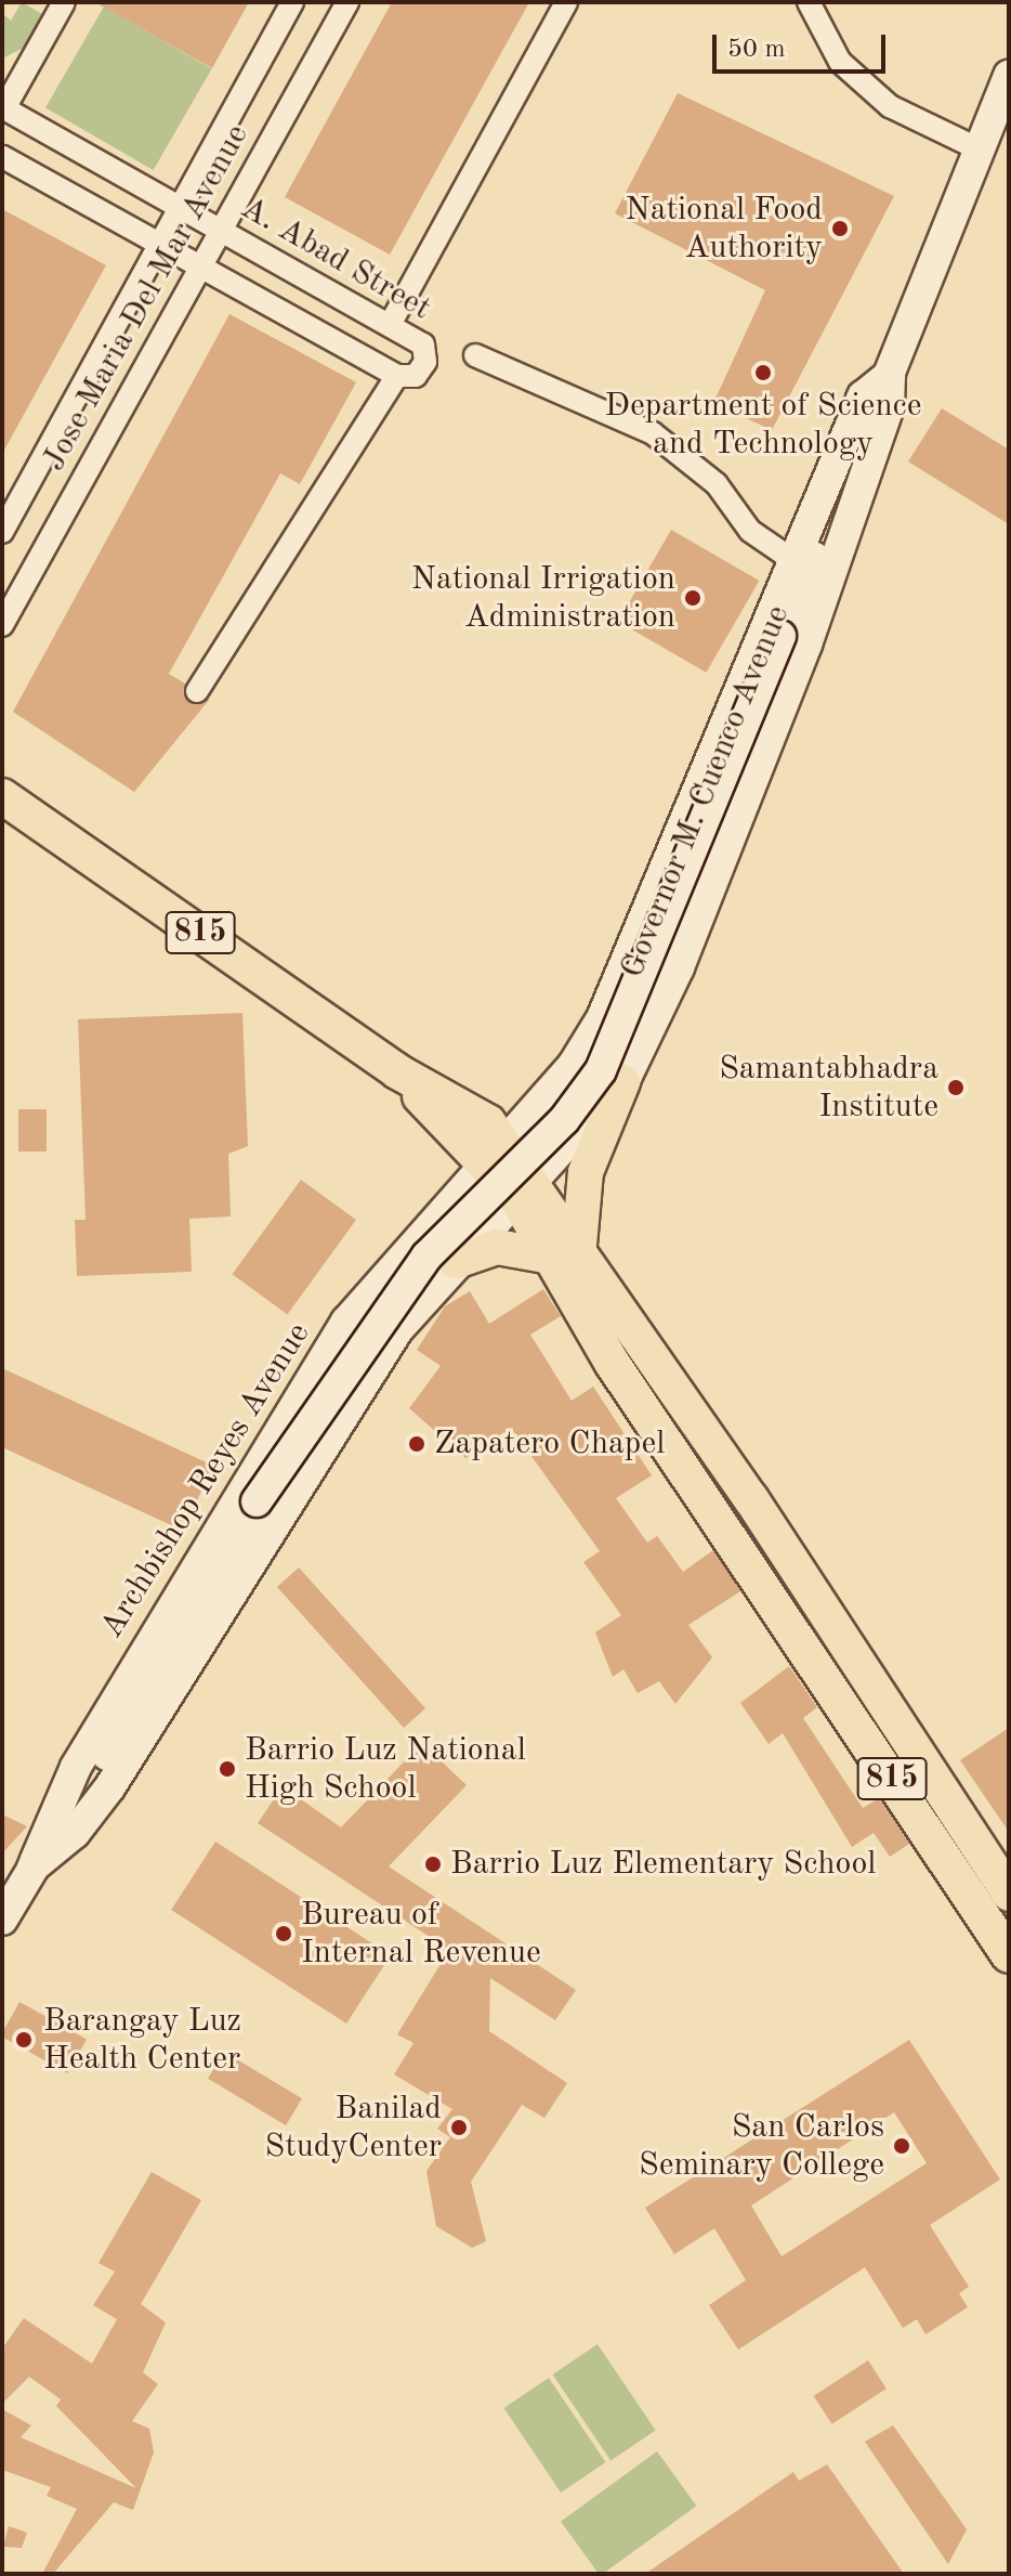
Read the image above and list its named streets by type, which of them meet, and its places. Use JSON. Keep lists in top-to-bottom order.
{
  "streets": {
    "main road": ["Governor M. Cuenco Avenue", "815", "Archbishop Reyes Avenue"],
    "street": ["A. Abad Street", "Jose Maria Del Mar Avenue"]
  },
  "crossings": [
    ["A. Abad Street", "Jose Maria Del Mar Avenue"],
    ["Governor M. Cuenco Avenue", "815"],
    ["Governor M. Cuenco Avenue", "Archbishop Reyes Avenue"],
    ["815", "Archbishop Reyes Avenue"]
  ],
  "places": [
    "National Food Authority",
    "Department of Science and Technology",
    "National Irrigation Administration",
    "Samantabhadra Institute",
    "Zapatero Chapel",
    "Barrio Luz National High School",
    "Barrio Luz Elementary School",
    "Bureau of Internal Revenue",
    "Barangay Luz Health Center",
    "Banilad StudyCenter",
    "San Carlos Seminary College"
  ],
  "scale_bar": "50 m"
}
